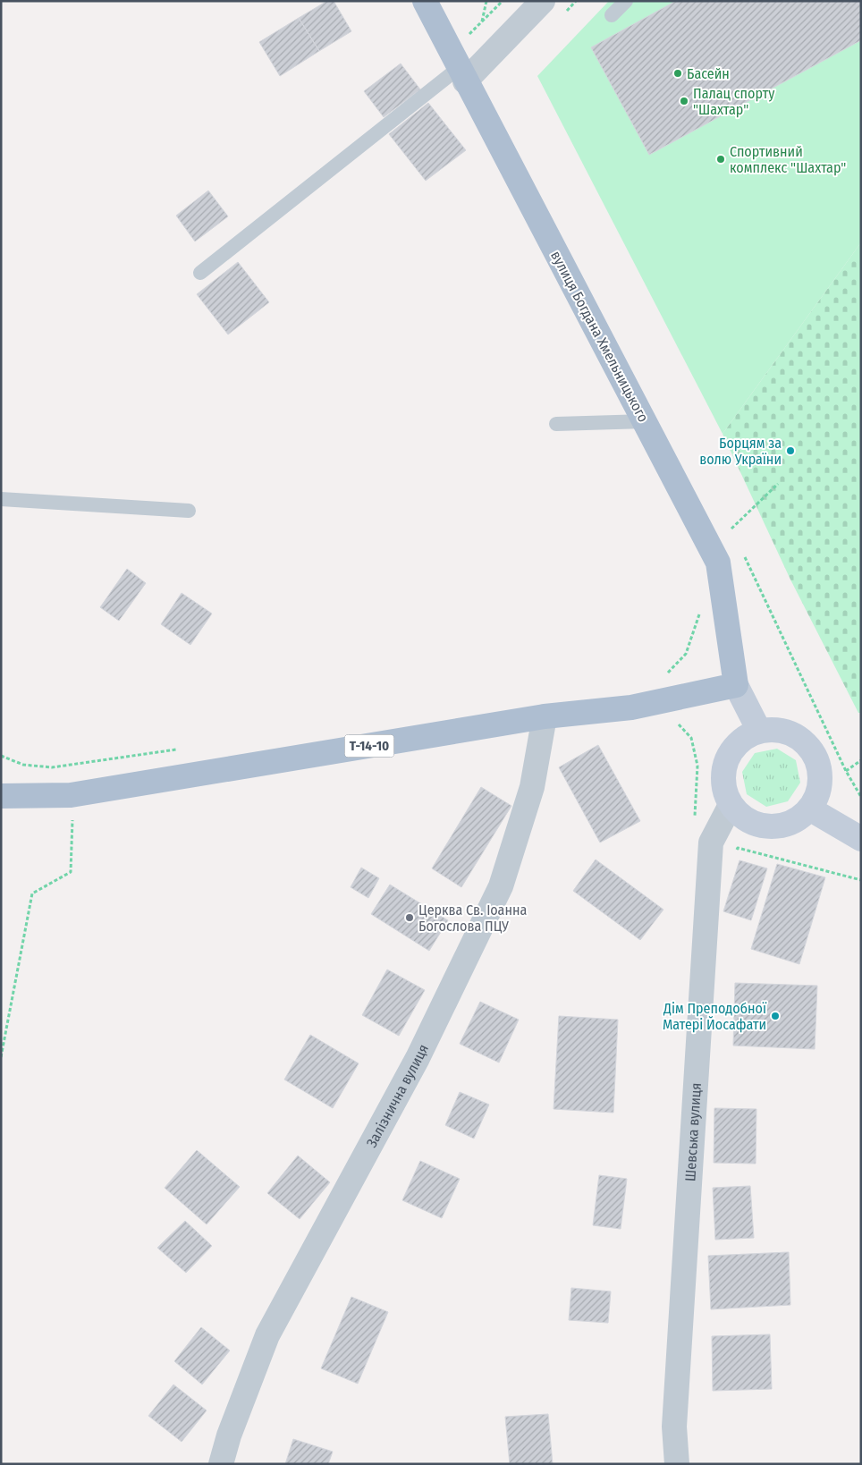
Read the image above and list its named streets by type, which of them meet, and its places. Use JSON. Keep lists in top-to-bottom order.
{
  "streets": {
    "main road": ["вулиця Богдана Хмельницького", "Т-14-10"],
    "street": ["Залізнична вулиця", "Шевська вулиця"]
  },
  "crossings": [
    ["вулиця Богдана Хмельницького", "Т-14-10"],
    ["Т-14-10", "Залізнична вулиця"]
  ],
  "places": [
    "Басейн",
    "Палац спорту \"Шахтар\"",
    "Спортивний комплекс \"Шахтар\"",
    "Борцям за волю України",
    "Церква Св. Іоанна Богослова ПЦУ",
    "Дім Преподобної Матері Йосафати"
  ]
}
